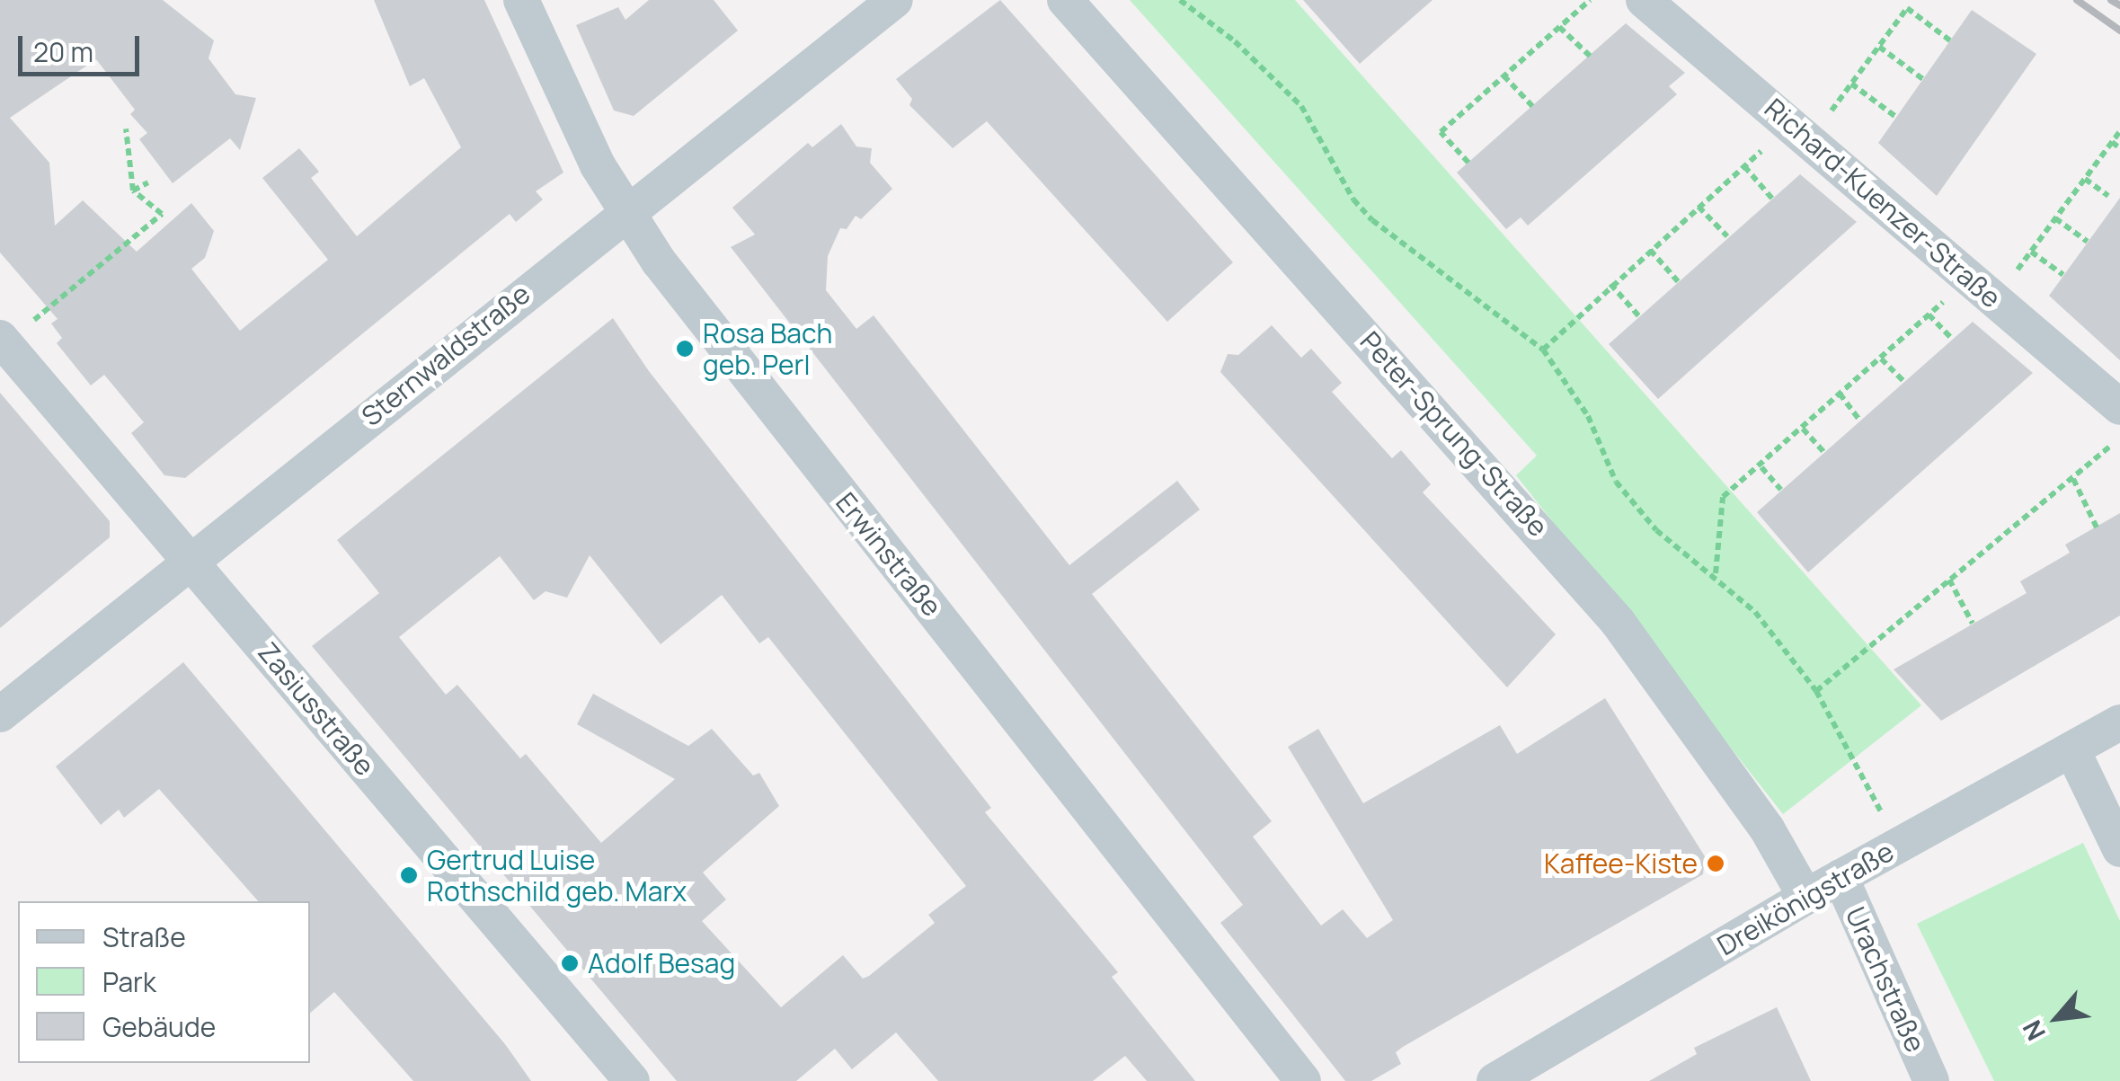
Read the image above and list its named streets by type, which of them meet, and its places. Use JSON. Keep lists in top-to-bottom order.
{
  "streets": {
    "street": [
      "Richard-Kuenzer-Straße",
      "Sternwaldstraße",
      "Peter-Sprung-Straße",
      "Erwinstraße",
      "Zasiusstraße",
      "Dreikönigstraße",
      "Urachstraße"
    ]
  },
  "crossings": [
    ["Sternwaldstraße", "Erwinstraße"],
    ["Sternwaldstraße", "Zasiusstraße"],
    ["Peter-Sprung-Straße", "Dreikönigstraße"],
    ["Dreikönigstraße", "Urachstraße"]
  ],
  "places": [
    "Rosa Bach geb. Perl",
    "Kaffee-Kiste",
    "Gertrud Luise Rothschild geb. Marx",
    "Adolf Besag"
  ],
  "legend": ["Straße", "Park", "Gebäude"],
  "scale_bar": "20 m",
  "north": "bottom left"
}
